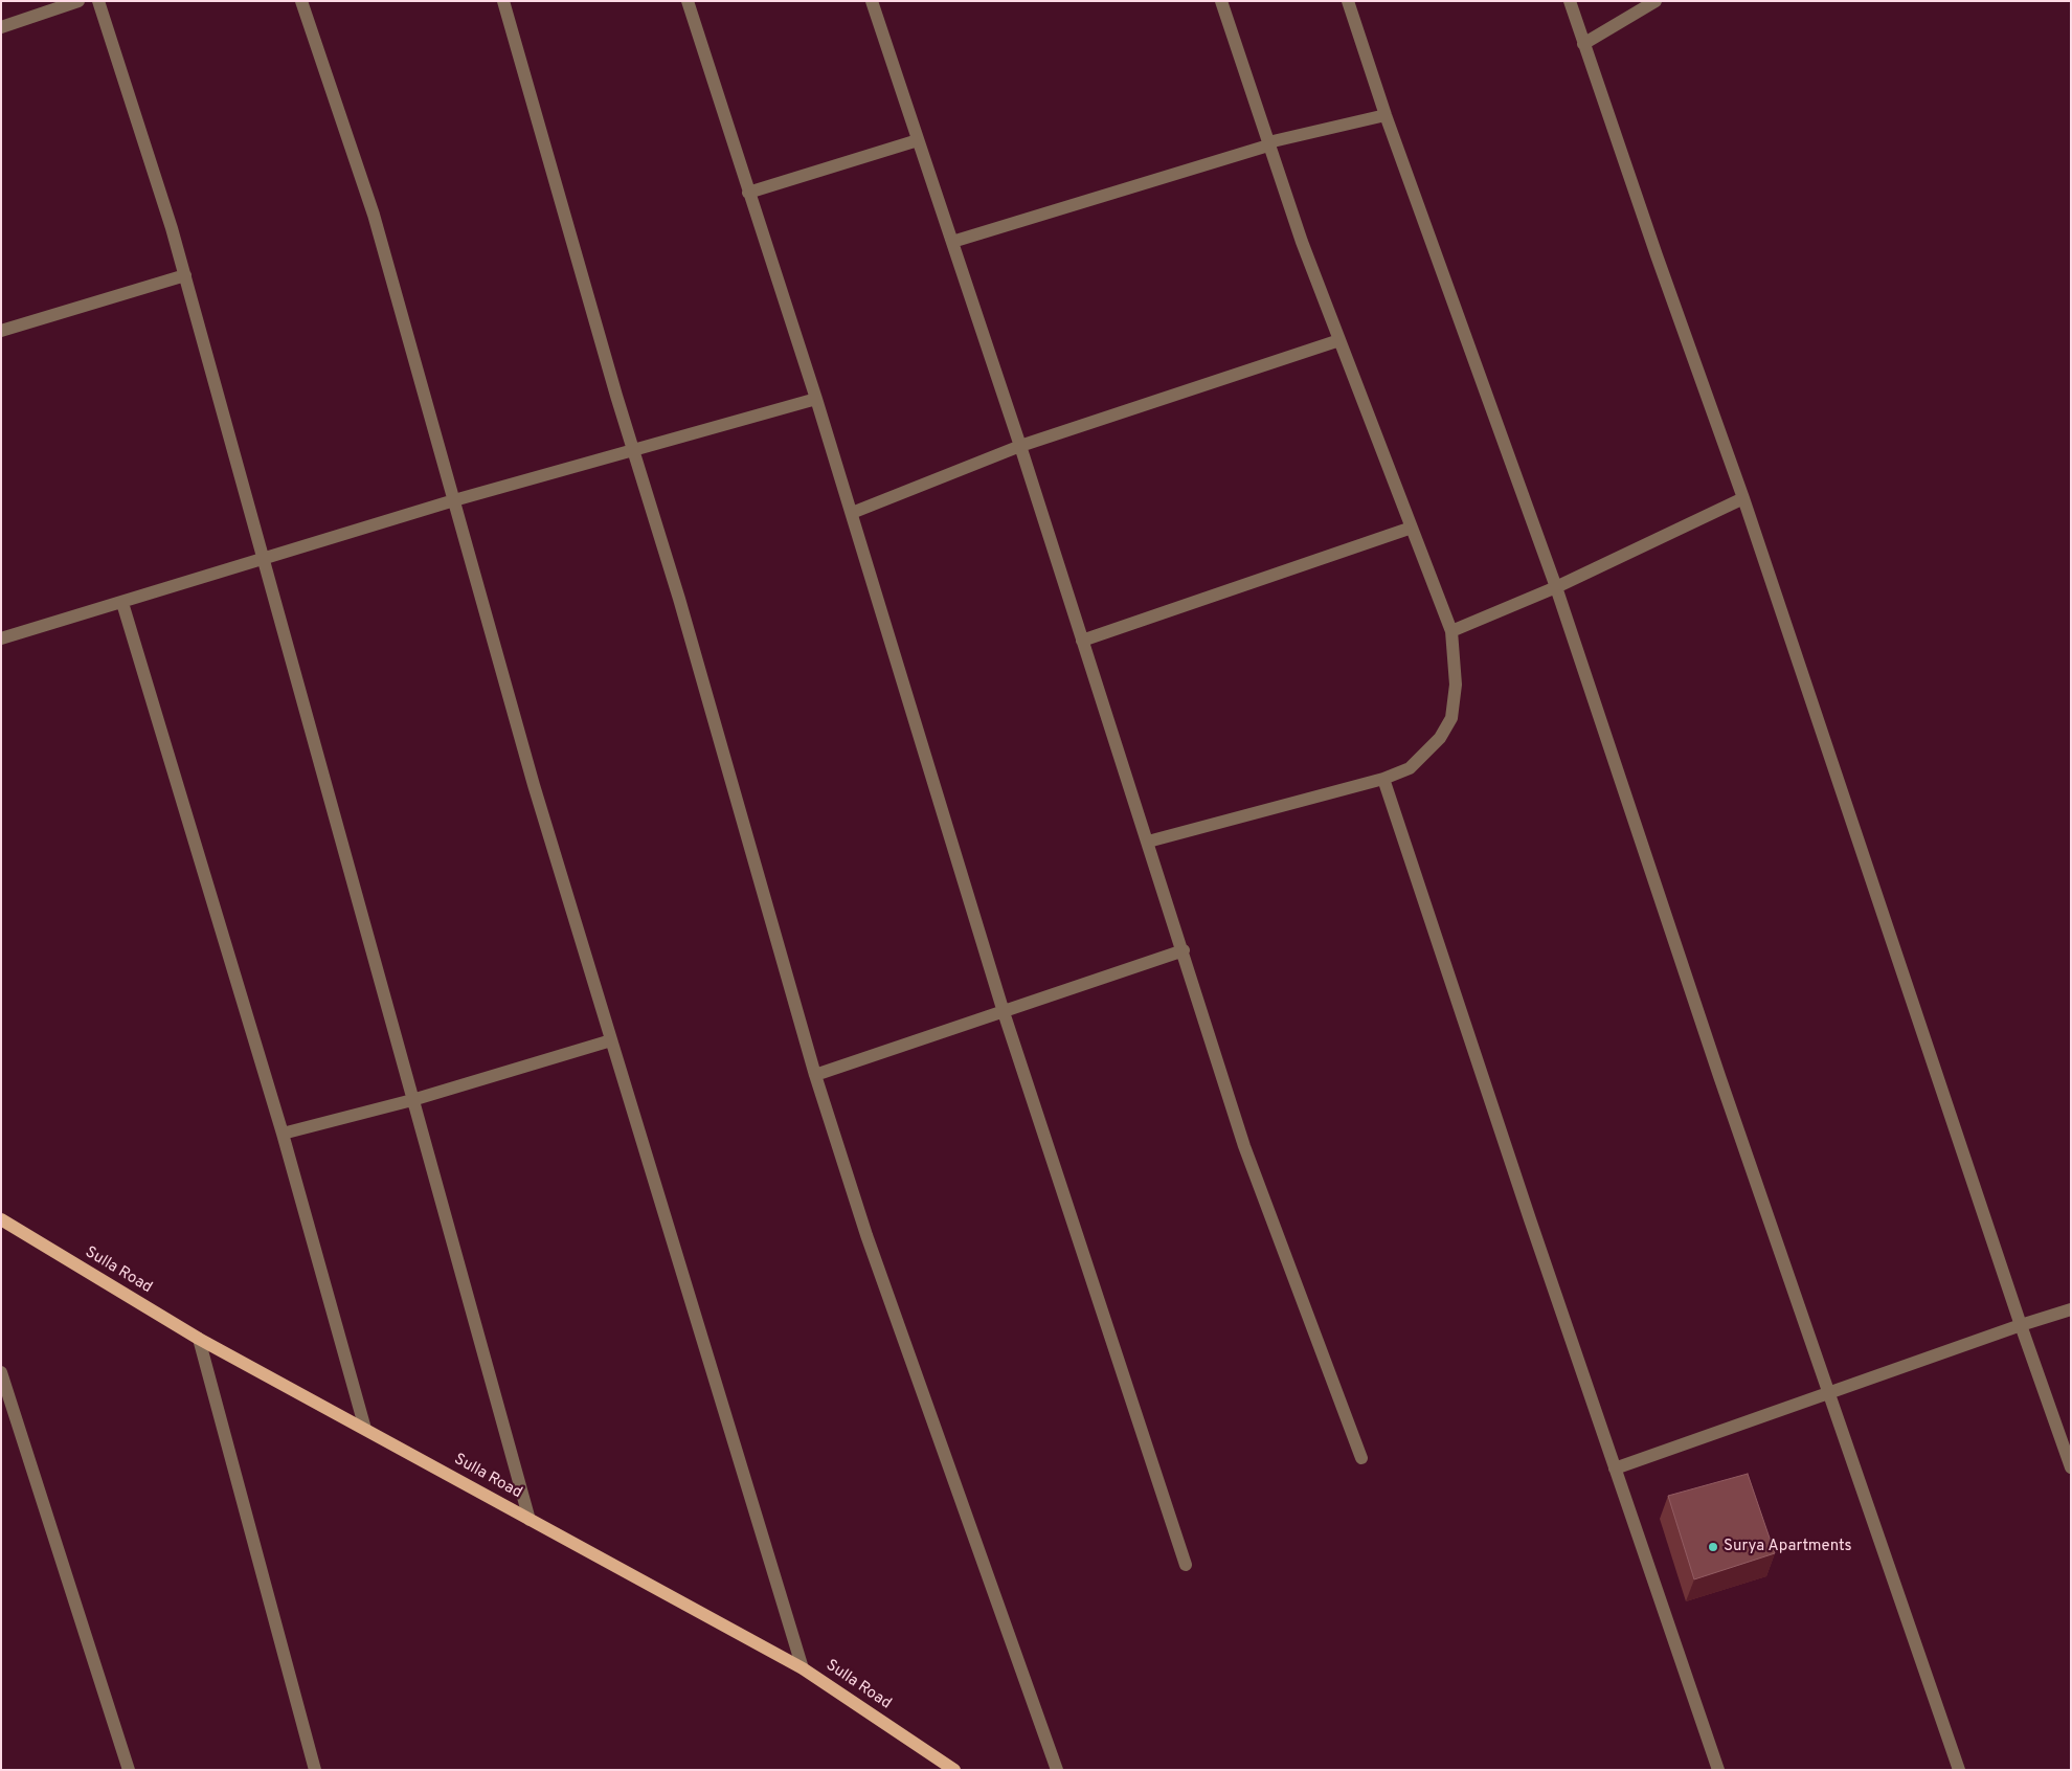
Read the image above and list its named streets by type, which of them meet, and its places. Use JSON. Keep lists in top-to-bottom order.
{
  "streets": {
    "main road": ["Sulla Road"]
  },
  "places": ["Surya Apartments"]
}
